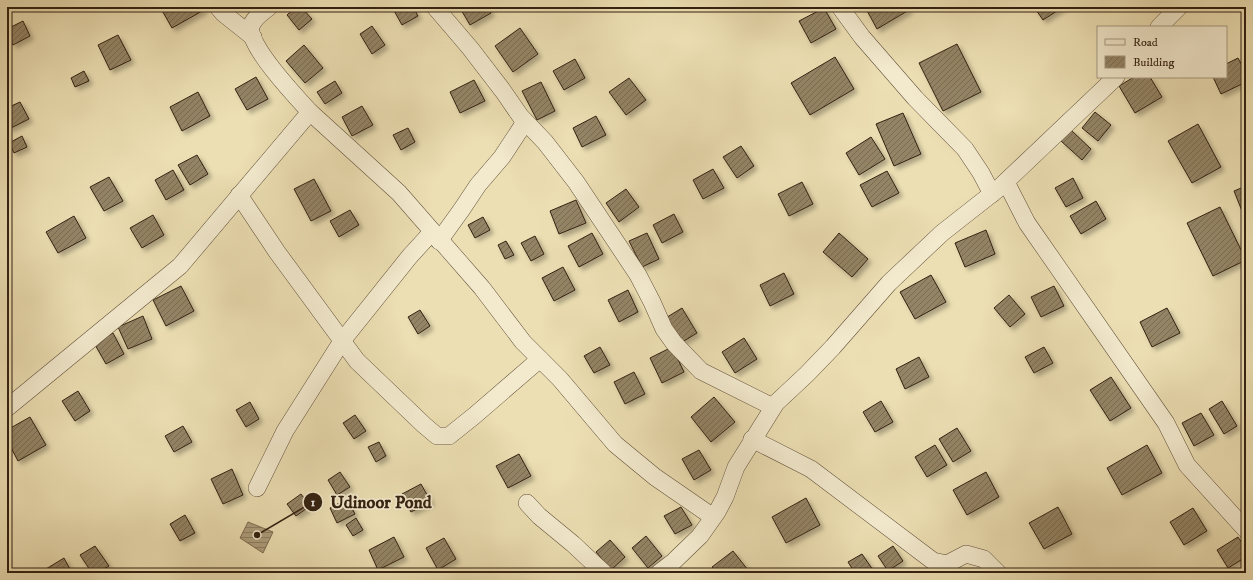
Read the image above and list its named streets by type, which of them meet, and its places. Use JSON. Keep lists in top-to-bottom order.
{
  "places": ["Udinoor Pond"],
  "legend": ["Road", "Building"]
}
